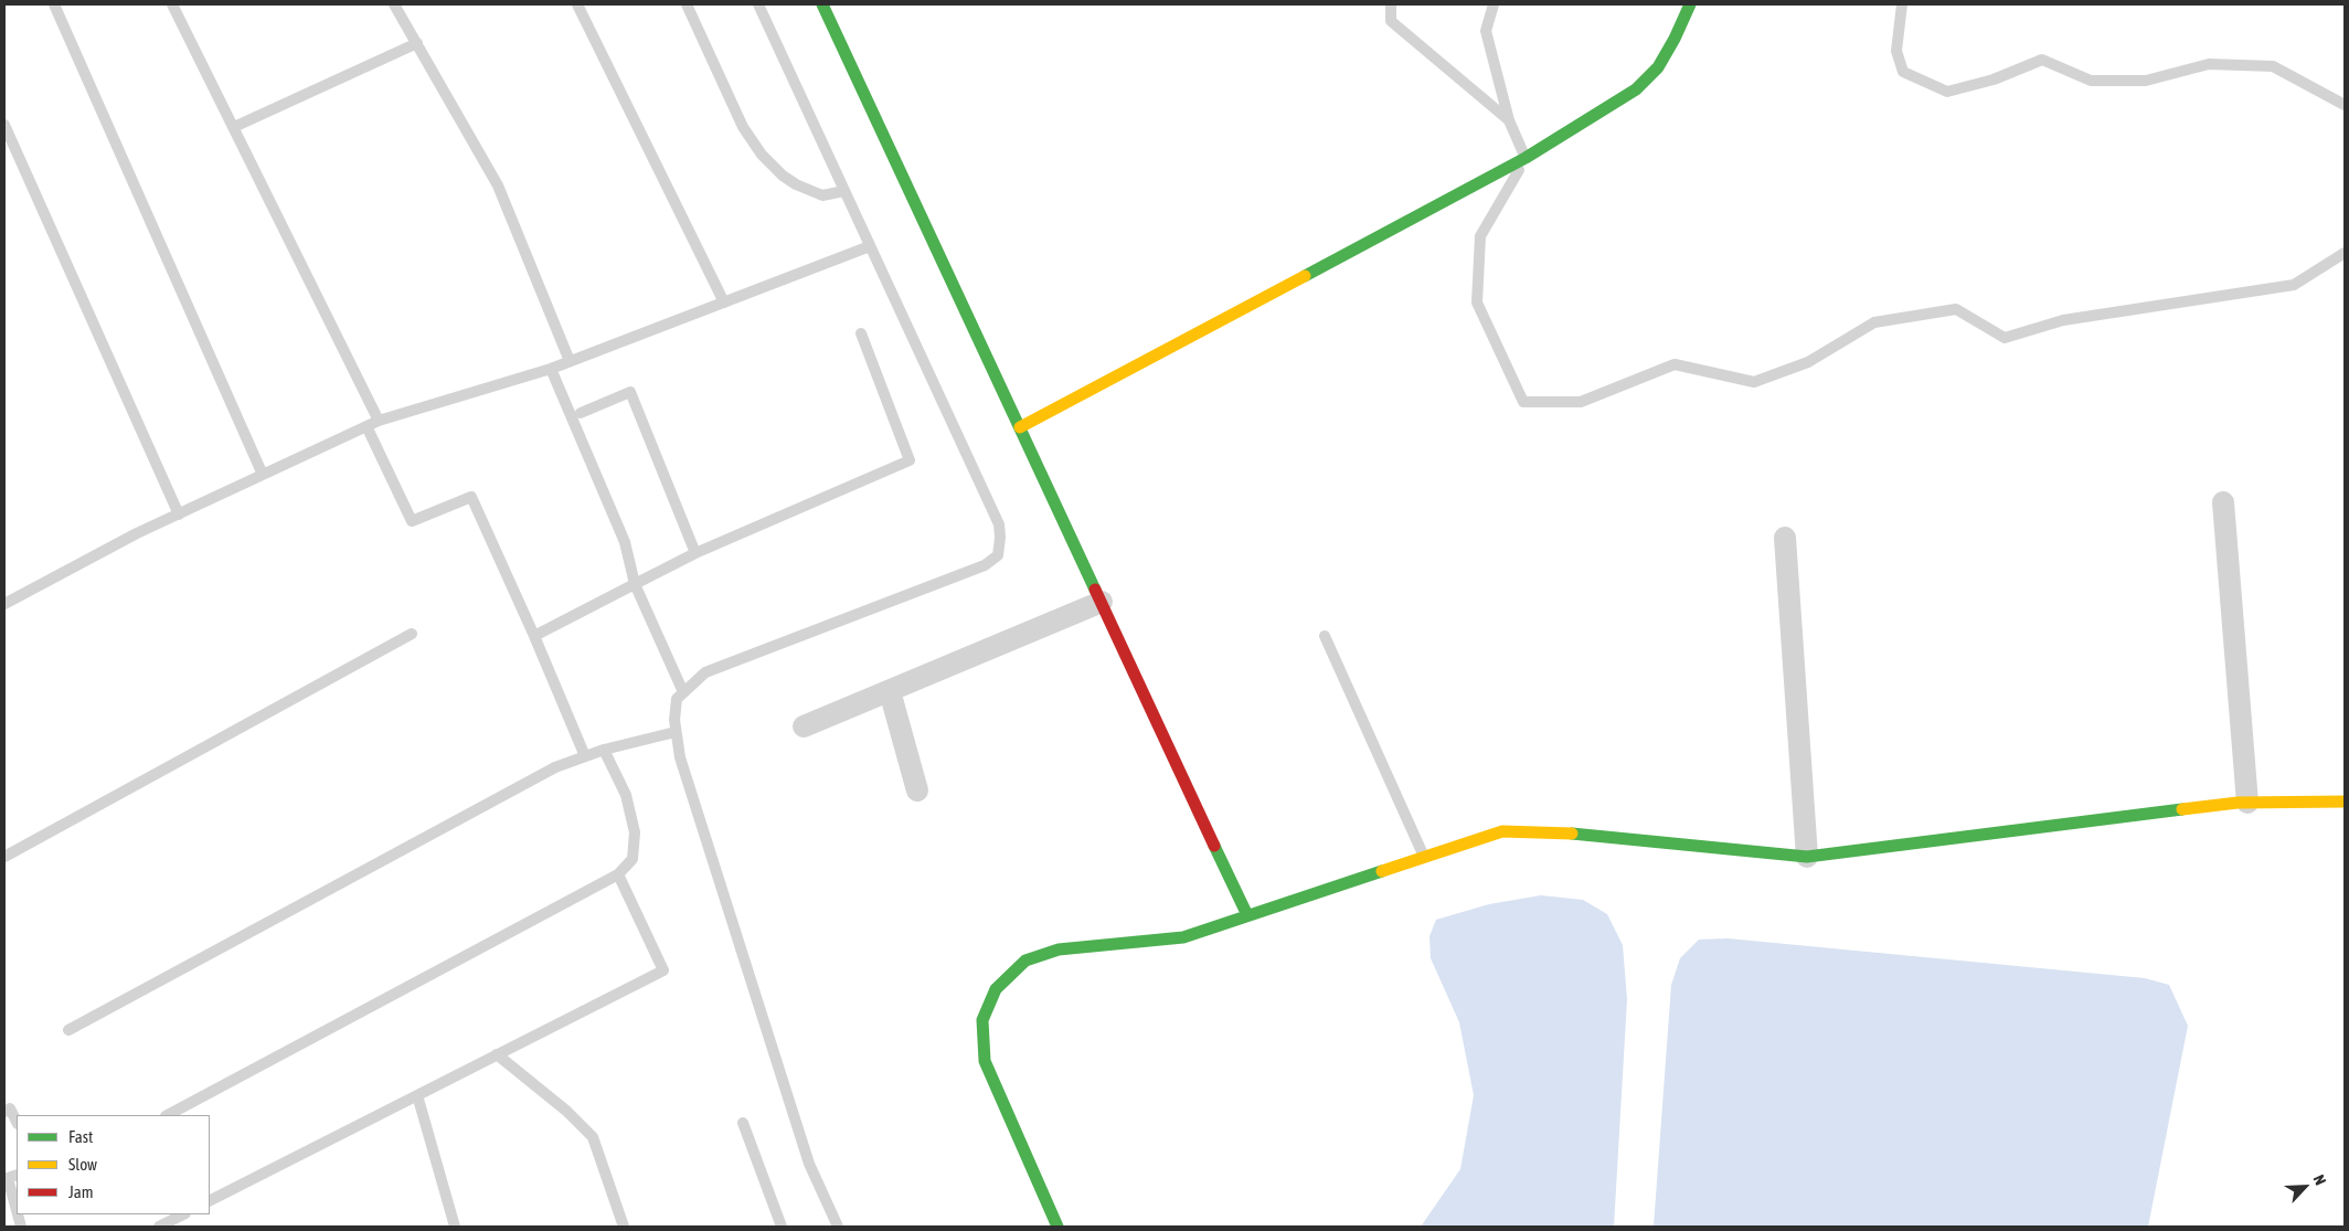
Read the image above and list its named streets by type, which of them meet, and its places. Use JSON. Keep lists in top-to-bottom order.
{
  "legend": ["Fast", "Slow", "Jam"],
  "north": "top right"
}
